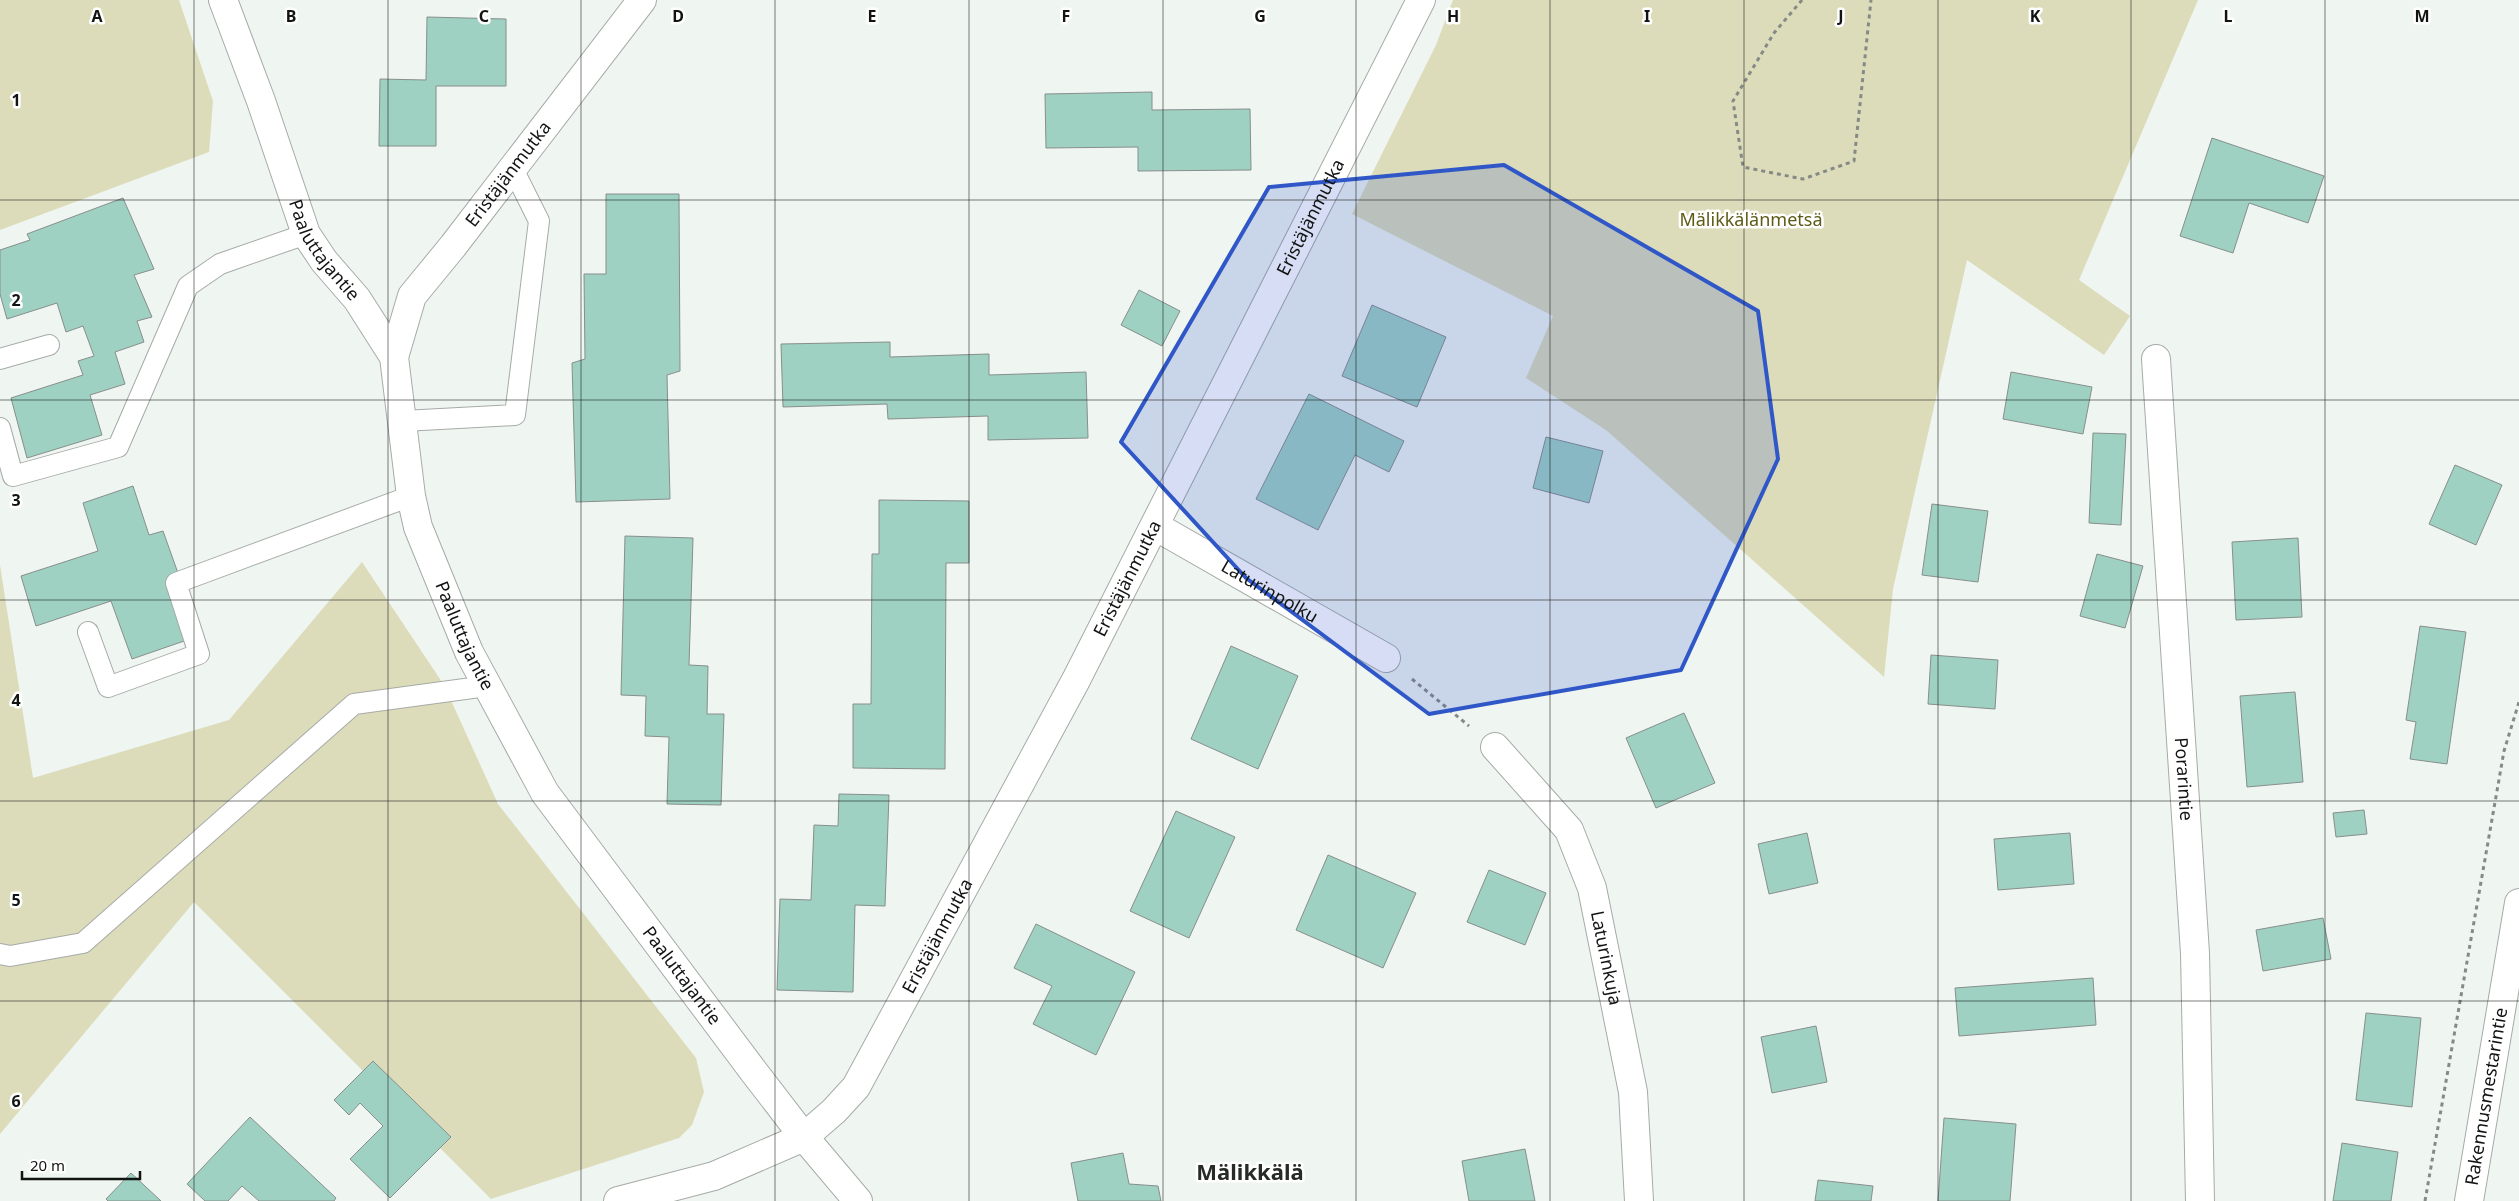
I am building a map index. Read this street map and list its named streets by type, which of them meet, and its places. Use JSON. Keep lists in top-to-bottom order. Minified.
{"streets":{"street":["Eristäjänmutka","Paaluttajantie","Laturinpolku","Porarintie","Laturinkuja","Rakennusmestarintie"]},"crossings":[["Eristäjänmutka","Paaluttajantie"],["Eristäjänmutka","Laturinpolku"]],"districts":["Mälikkälä"],"parks":["Mälikkälänmetsä"],"scale_bar":"20 m","grid":{"columns":["A","B","C","D","E","F","G","H","I","J","K","L","M"],"rows":["1","2","3","4","5","6"]}}
